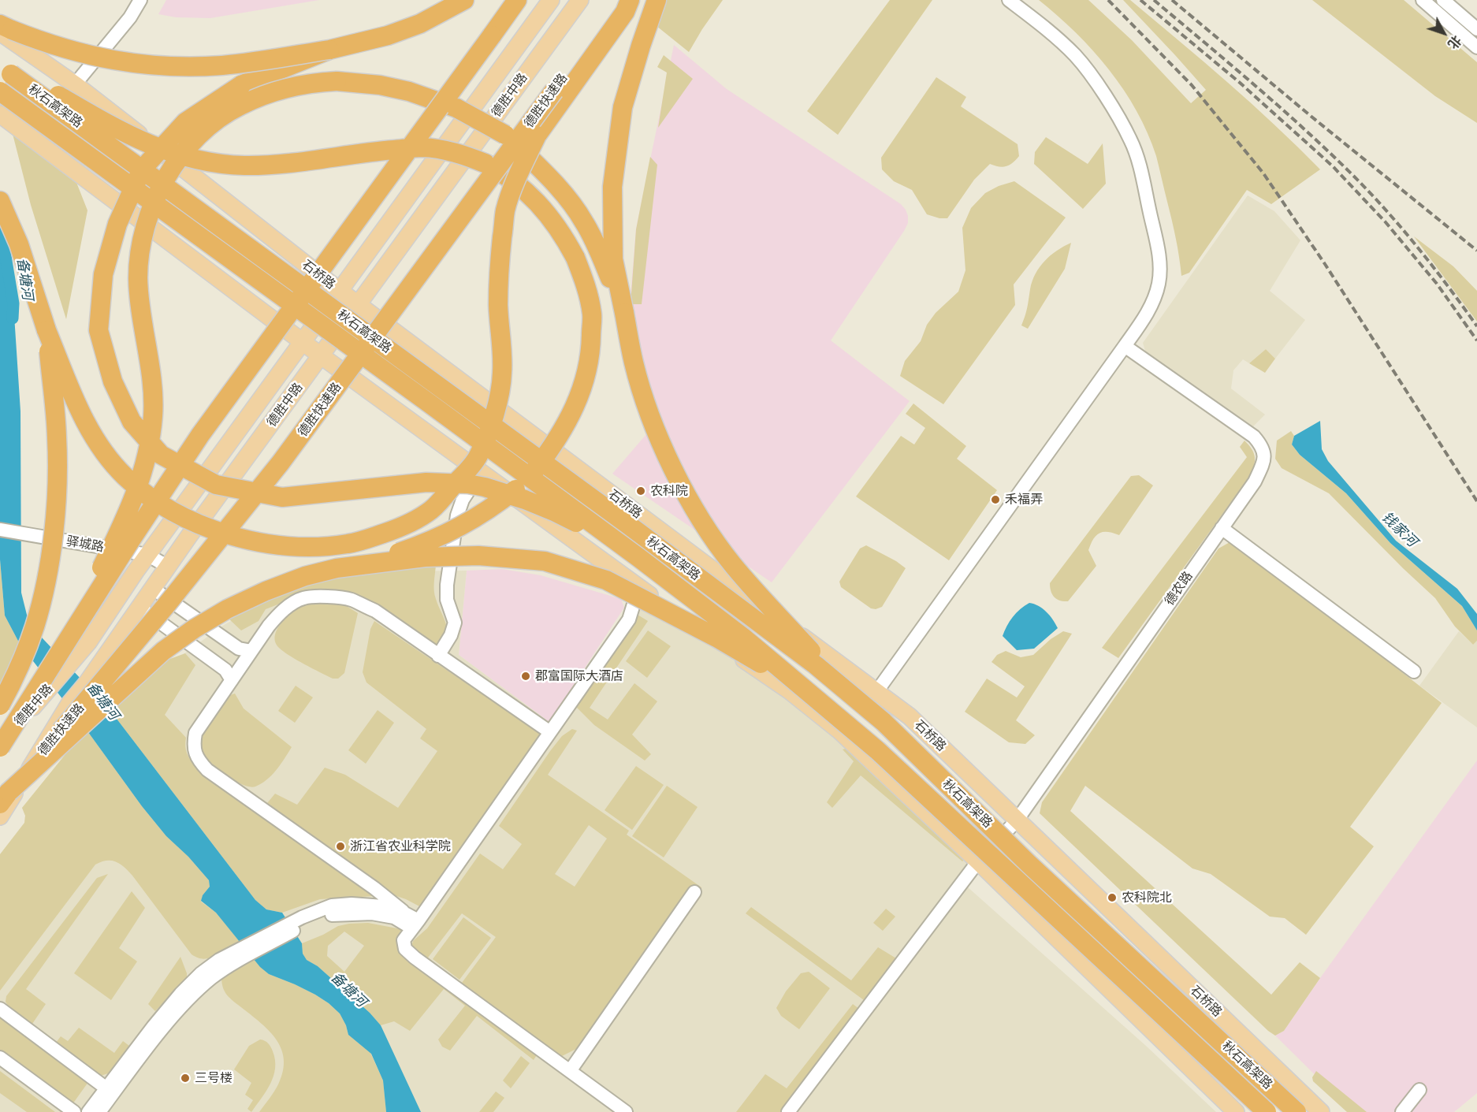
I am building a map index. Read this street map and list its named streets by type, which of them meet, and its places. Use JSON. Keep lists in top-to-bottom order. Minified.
{"streets":{"highway":["德胜快速路","秋石高架路"],"main road":["德胜中路","石桥路"],"street":["驿城路","德农路"]},"crossings":[["德胜中路","石桥路"],["德胜中路","驿城路"],["石桥路","德农路"]],"water":["备塘河","钱家河"],"places":["农科院","禾福弄","郡富国际大酒店","浙江省农业科学院","农科院北","三号楼"],"north":"bottom right"}
